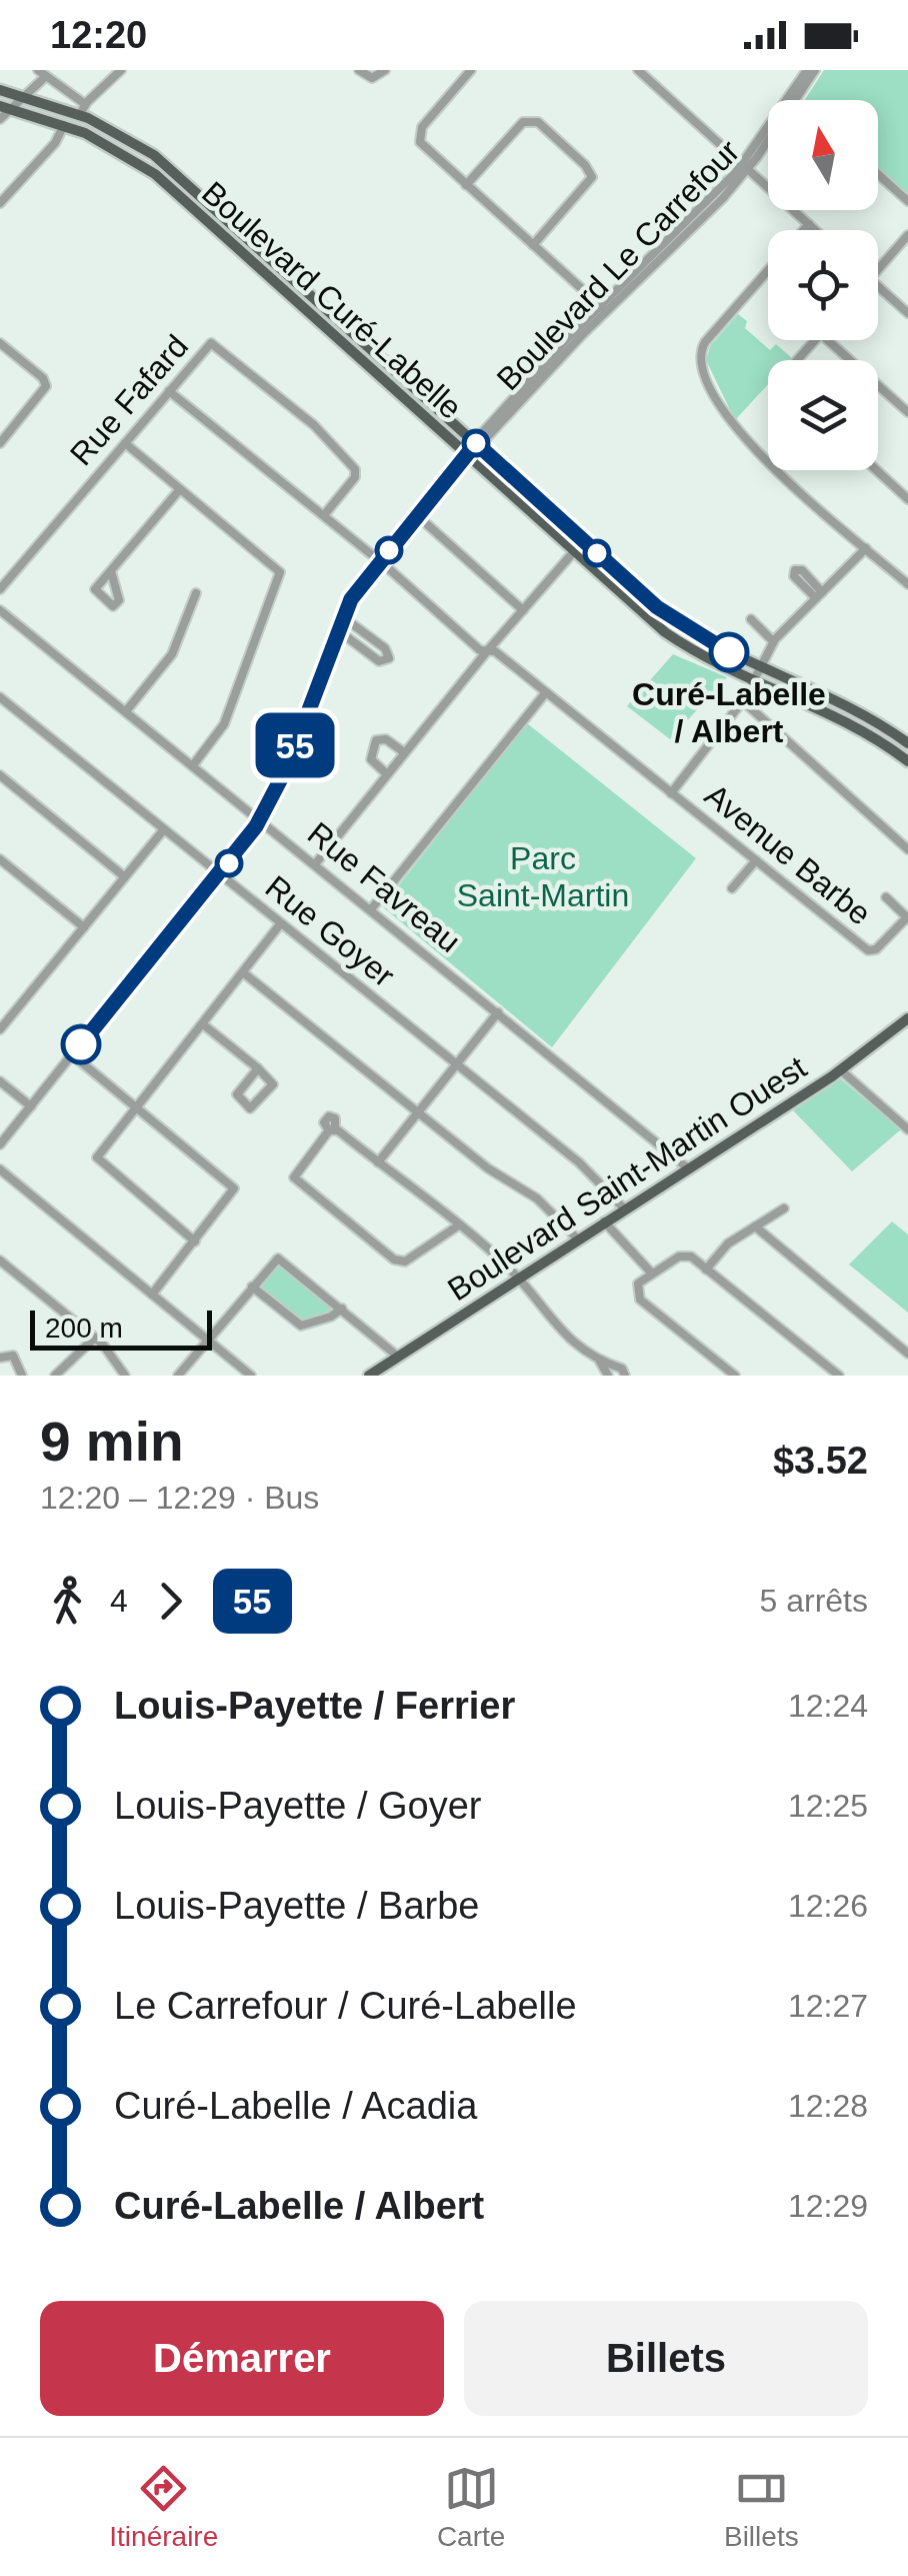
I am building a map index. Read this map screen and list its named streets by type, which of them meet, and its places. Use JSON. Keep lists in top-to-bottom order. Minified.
{"streets":{"main road":["Boulevard Curé-Labelle","Boulevard Saint-Martin Ouest"],"street":["Boulevard Le Carrefour","Rue Fafard","Avenue Barbe","Rue Favreau","Rue Goyer"]},"crossings":[["Boulevard Le Carrefour","Boulevard Curé-Labelle"],["Boulevard Le Carrefour","Avenue Barbe"],["Boulevard Le Carrefour","Rue Favreau"],["Boulevard Le Carrefour","Rue Goyer"],["Rue Fafard","Avenue Barbe"],["Rue Favreau","Boulevard Saint-Martin Ouest"],["Rue Goyer","Boulevard Saint-Martin Ouest"]],"parks":["Parc Saint-Martin"],"places":["Curé-Labelle / Albert"],"lines":["bus line 55"],"scale_bar":"200 m","north":"top","page":{"status":"12:20","on_map":"55","scale":"200 m","heading":["9 min","12:20 – 12:29 · Bus","$3.52"],"legs":["4","55","5 arrêts"],"list":[{"name":"Louis-Payette / Ferrier","value":"12:24"},{"name":"Louis-Payette / Goyer","value":"12:25"},{"name":"Louis-Payette / Barbe","value":"12:26"},{"name":"Le Carrefour / Curé-Labelle","value":"12:27"},{"name":"Curé-Labelle / Acadia","value":"12:28"},{"name":"Curé-Labelle / Albert","value":"12:29"}],"buttons":["Démarrer","Billets"],"tabs":["Itinéraire","Carte","Billets"]}}
